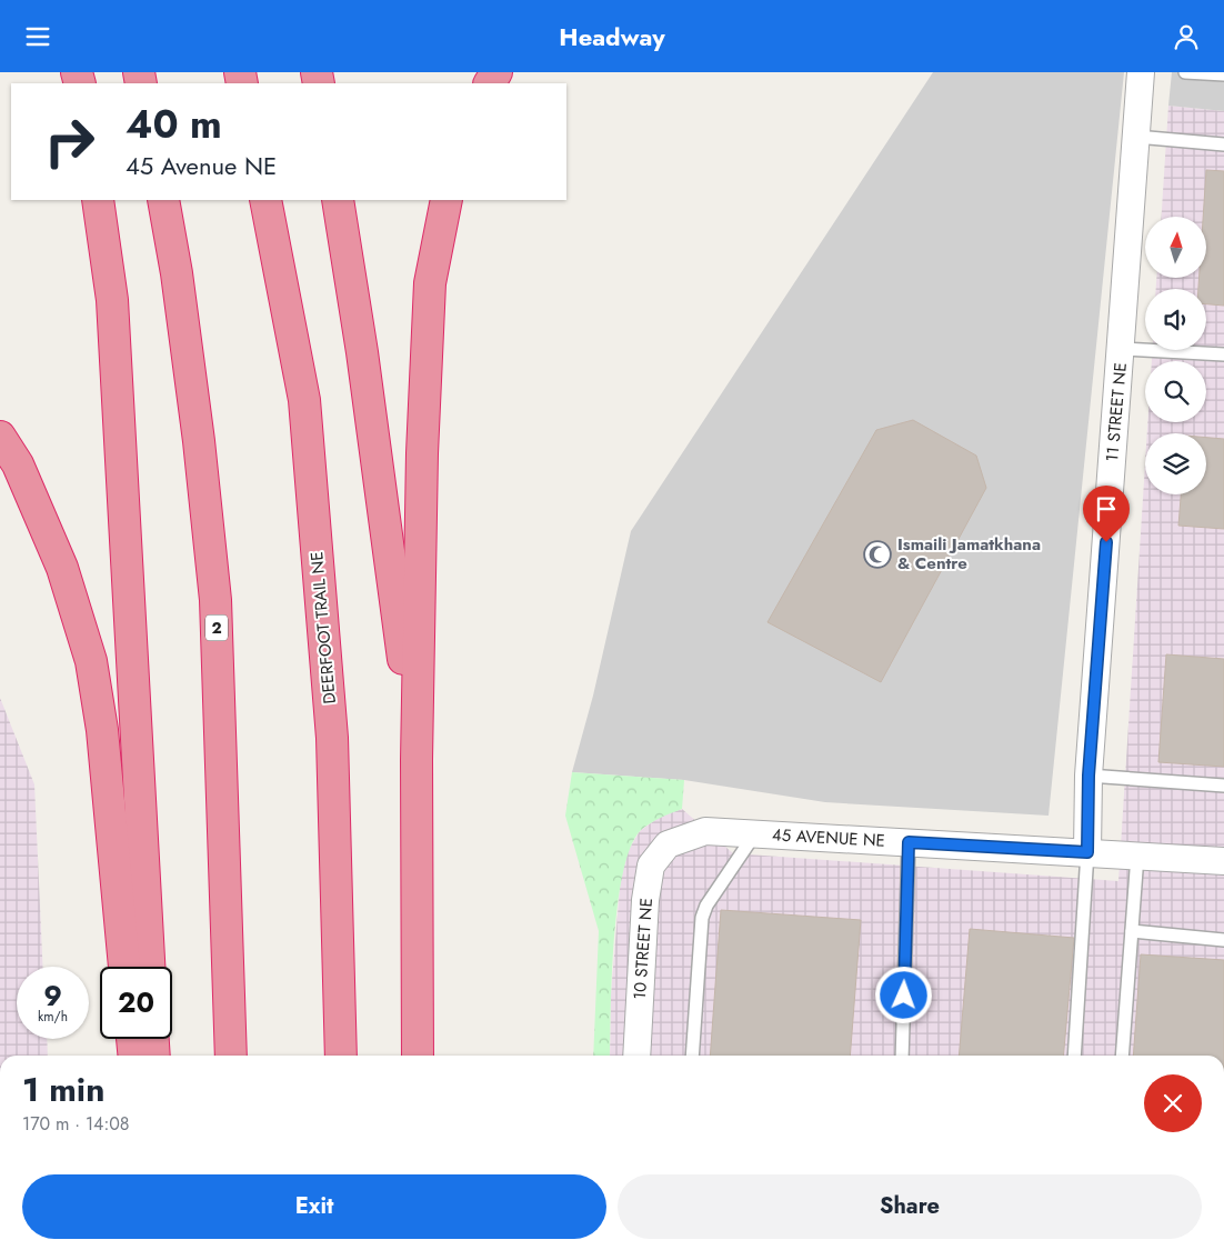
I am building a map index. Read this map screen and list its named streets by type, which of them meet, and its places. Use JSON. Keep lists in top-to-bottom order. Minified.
{"streets":{"highway":["2","DEERFOOT TRAIL NE"],"street":["11 STREET NE","45 AVENUE NE","10 STREET NE"]},"crossings":[["11 STREET NE","45 AVENUE NE"],["45 AVENUE NE","10 STREET NE"]],"places":{"mosque":["Ismaili Jamatkhana & Centre"]},"north":"top","page":{"header":"Headway","turn":["40 m","45 Avenue NE"],"speed":"9 km/h","limit":"20","heading":["1 min","170 m · 14:08"],"buttons":["Exit","Share"]}}
